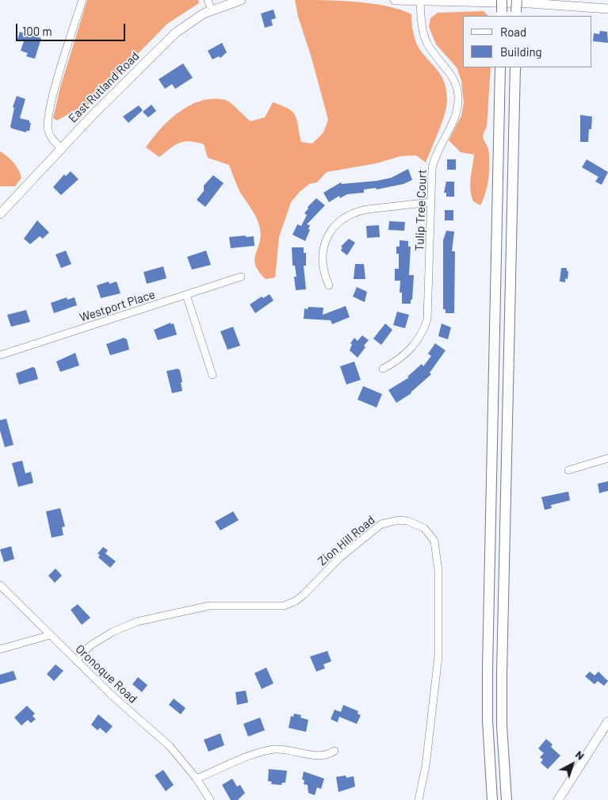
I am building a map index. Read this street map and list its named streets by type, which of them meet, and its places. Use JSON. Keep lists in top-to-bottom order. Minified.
{"streets":{"main road":["East Rutland Road"],"street":["Tulip Tree Court","Westport Place","Zion Hill Road","Oronoque Road"]},"crossings":[["Zion Hill Road","Oronoque Road"]],"legend":["Road","Building"],"scale_bar":"100 m","north":"top right"}
